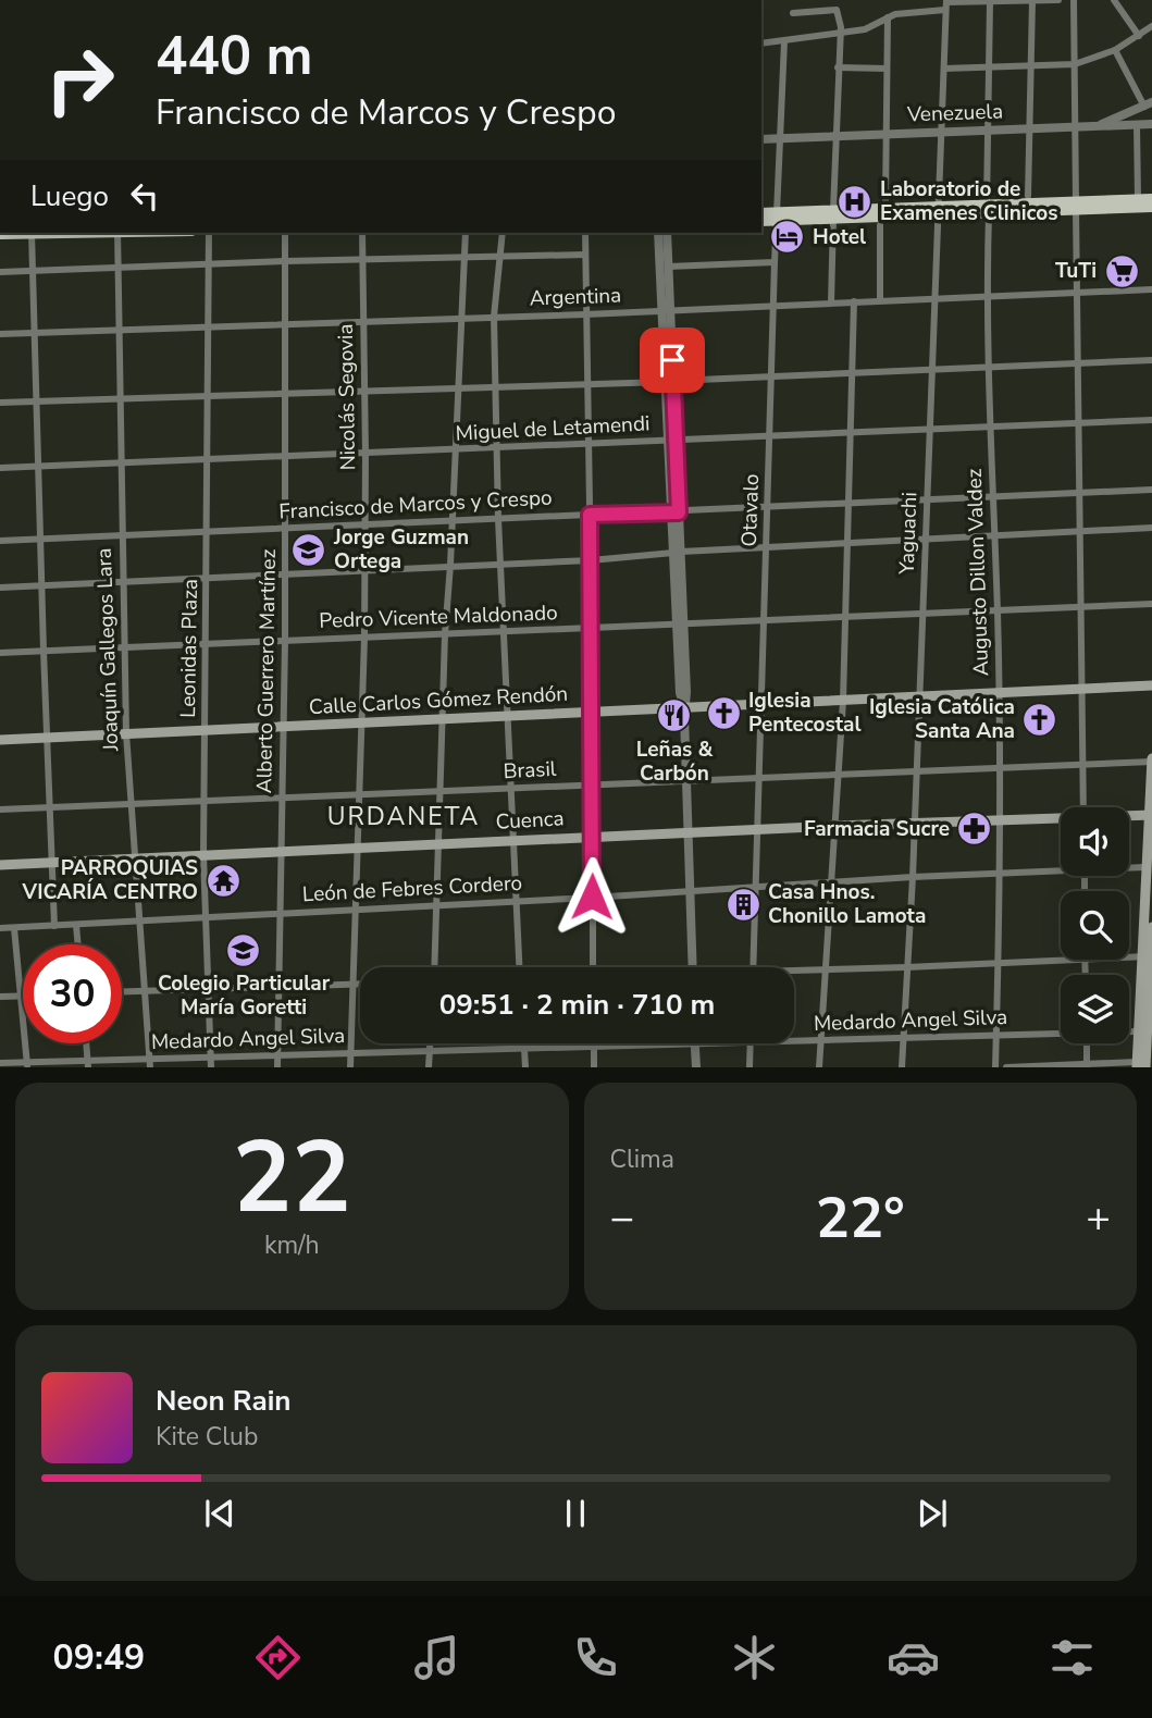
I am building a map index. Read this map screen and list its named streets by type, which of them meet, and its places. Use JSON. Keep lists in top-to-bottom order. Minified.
{"streets":{"main road":["Calle Carlos Gómez Rendón","Cuenca"],"street":["Venezuela","Argentina","Nicolás Segovia","Miguel de Letamendi","Francisco de Marcos y Crespo","Otavalo","Yaguachi","Augusto Dillon Valdez","Pedro Vicente Maldonado","Leonidas Plaza","Joaquín Gallegos Lara","Alberto Guerrero Martínez","Brasil","León de Febres Cordero","Medardo Angel Silva"]},"crossings":[["Venezuela","Otavalo"],["Venezuela","Yaguachi"],["Venezuela","Augusto Dillon Valdez"],["Argentina","Nicolás Segovia"],["Argentina","Otavalo"],["Argentina","Yaguachi"],["Argentina","Augusto Dillon Valdez"],["Argentina","Leonidas Plaza"],["Argentina","Joaquín Gallegos Lara"],["Argentina","Alberto Guerrero Martínez"],["Nicolás Segovia","Miguel de Letamendi"],["Nicolás Segovia","Francisco de Marcos y Crespo"],["Nicolás Segovia","Pedro Vicente Maldonado"],["Nicolás Segovia","Calle Carlos Gómez Rendón"],["Nicolás Segovia","Brasil"],["Nicolás Segovia","Cuenca"],["Nicolás Segovia","León de Febres Cordero"],["Nicolás Segovia","Medardo Angel Silva"],["Miguel de Letamendi","Otavalo"],["Miguel de Letamendi","Yaguachi"],["Miguel de Letamendi","Augusto Dillon Valdez"],["Miguel de Letamendi","Leonidas Plaza"],["Miguel de Letamendi","Joaquín Gallegos Lara"],["Miguel de Letamendi","Alberto Guerrero Martínez"],["Francisco de Marcos y Crespo","Otavalo"],["Francisco de Marcos y Crespo","Yaguachi"],["Francisco de Marcos y Crespo","Augusto Dillon Valdez"],["Francisco de Marcos y Crespo","Leonidas Plaza"],["Francisco de Marcos y Crespo","Joaquín Gallegos Lara"],["Francisco de Marcos y Crespo","Alberto Guerrero Martínez"],["Otavalo","Pedro Vicente Maldonado"],["Otavalo","Calle Carlos Gómez Rendón"],["Otavalo","Brasil"],["Otavalo","Cuenca"],["Otavalo","León de Febres Cordero"],["Yaguachi","Pedro Vicente Maldonado"],["Yaguachi","Calle Carlos Gómez Rendón"],["Yaguachi","Brasil"],["Yaguachi","Cuenca"],["Yaguachi","León de Febres Cordero"],["Yaguachi","Medardo Angel Silva"],["Augusto Dillon Valdez","Pedro Vicente Maldonado"],["Augusto Dillon Valdez","Calle Carlos Gómez Rendón"],["Augusto Dillon Valdez","Brasil"],["Augusto Dillon Valdez","Cuenca"],["Augusto Dillon Valdez","León de Febres Cordero"],["Augusto Dillon Valdez","Medardo Angel Silva"],["Pedro Vicente Maldonado","Leonidas Plaza"],["Pedro Vicente Maldonado","Joaquín Gallegos Lara"],["Pedro Vicente Maldonado","Alberto Guerrero Martínez"],["Leonidas Plaza","Calle Carlos Gómez Rendón"],["Leonidas Plaza","Brasil"],["Leonidas Plaza","Cuenca"],["Leonidas Plaza","León de Febres Cordero"],["Leonidas Plaza","Medardo Angel Silva"],["Joaquín Gallegos Lara","Calle Carlos Gómez Rendón"],["Joaquín Gallegos Lara","Brasil"],["Joaquín Gallegos Lara","Cuenca"],["Joaquín Gallegos Lara","León de Febres Cordero"],["Joaquín Gallegos Lara","Medardo Angel Silva"],["Alberto Guerrero Martínez","Calle Carlos Gómez Rendón"],["Alberto Guerrero Martínez","Brasil"],["Alberto Guerrero Martínez","Cuenca"],["Alberto Guerrero Martínez","León de Febres Cordero"],["Alberto Guerrero Martínez","Medardo Angel Silva"]],"districts":["URDANETA"],"places":{"hospital":["Laboratorio de Examenes Clinicos"],"hotel":["Hotel"],"supermarket":["TuTi"],"school or university":["Jorge Guzman Ortega","Colegio Particular María Goretti"],"church":["Iglesia Pentecostal","Iglesia Católica Santa Ana"],"restaurant":["Leñas & Carbón"],"pharmacy":["Farmacia Sucre"],"temple":["PARROQUIAS VICARÍA CENTRO"],"building":["Casa Hnos. Chonillo Lamota"]},"page":{"turn":["440 m","Francisco de Marcos y Crespo"],"then":"Luego","limit":"30","trip":"09:51 · 2 min · 710 m","tile":[["22","km/h"],"Clima"],"heat":["−","22°","+"],"song":["Neon Rain","Kite Club"],"tabs":"09:49"}}
